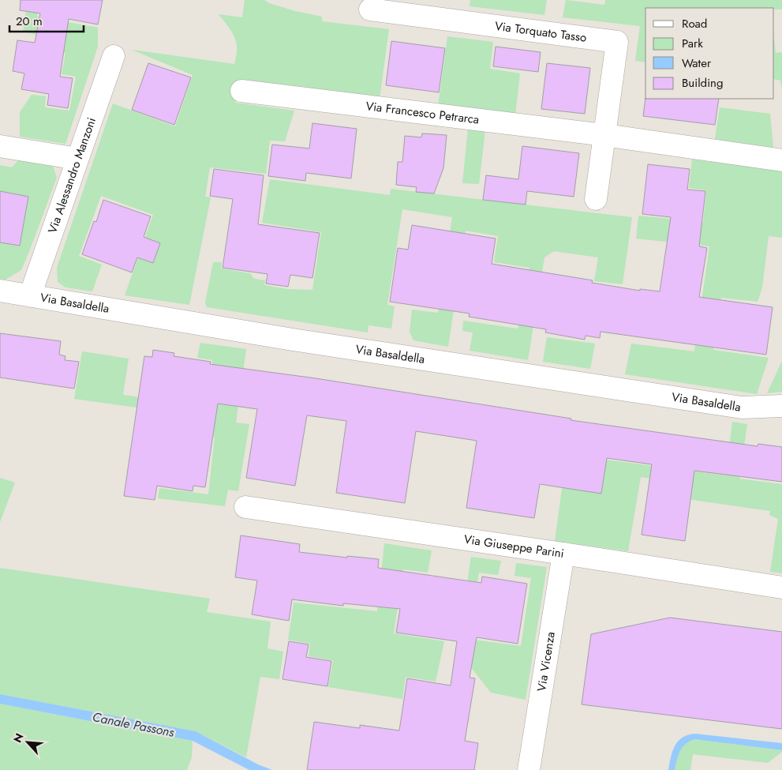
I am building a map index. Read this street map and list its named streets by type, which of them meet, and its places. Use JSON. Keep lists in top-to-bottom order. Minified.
{"streets":{"street":["Via Torquato Tasso","Via Francesco Petrarca","Via Alessandro Manzoni","Via Basaldella","Via Giuseppe Parini","Via Vicenza"]},"crossings":[["Via Torquato Tasso","Via Francesco Petrarca"],["Via Alessandro Manzoni","Via Basaldella"],["Via Giuseppe Parini","Via Vicenza"]],"water":["Canale Passons"],"legend":["Road","Park","Water","Building"],"scale_bar":"20 m","north":"top left"}
